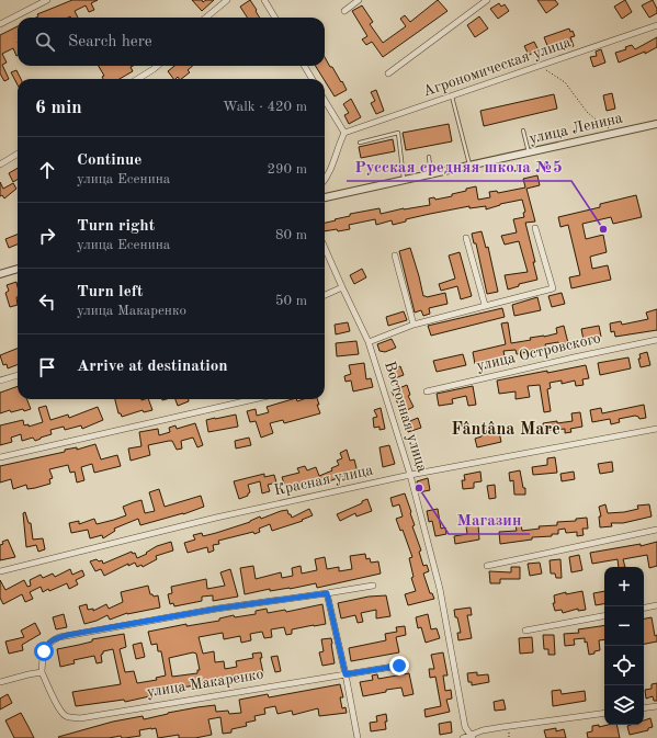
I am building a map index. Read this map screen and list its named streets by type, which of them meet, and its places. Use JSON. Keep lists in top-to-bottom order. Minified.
{"streets":{"street":["Агрономическая улица","улица Ленина","улица Островского","Восточная улица","Красная улица","улица Макаренко"]},"crossings":[["Восточная улица","Красная улица"]],"districts":["Fântâna Mare"],"places":["Русская средняя школа №5","Магазин"],"page":{"search":"Search here","heading":["6 min","Walk · 420 m"],"list":[["Continue","улица Есенина","290 m"],["Turn right","улица Есенина","80 m"],["Turn left","улица Макаренко","50 m"],"Arrive at destination"],"map_buttons":["+","−"]}}
